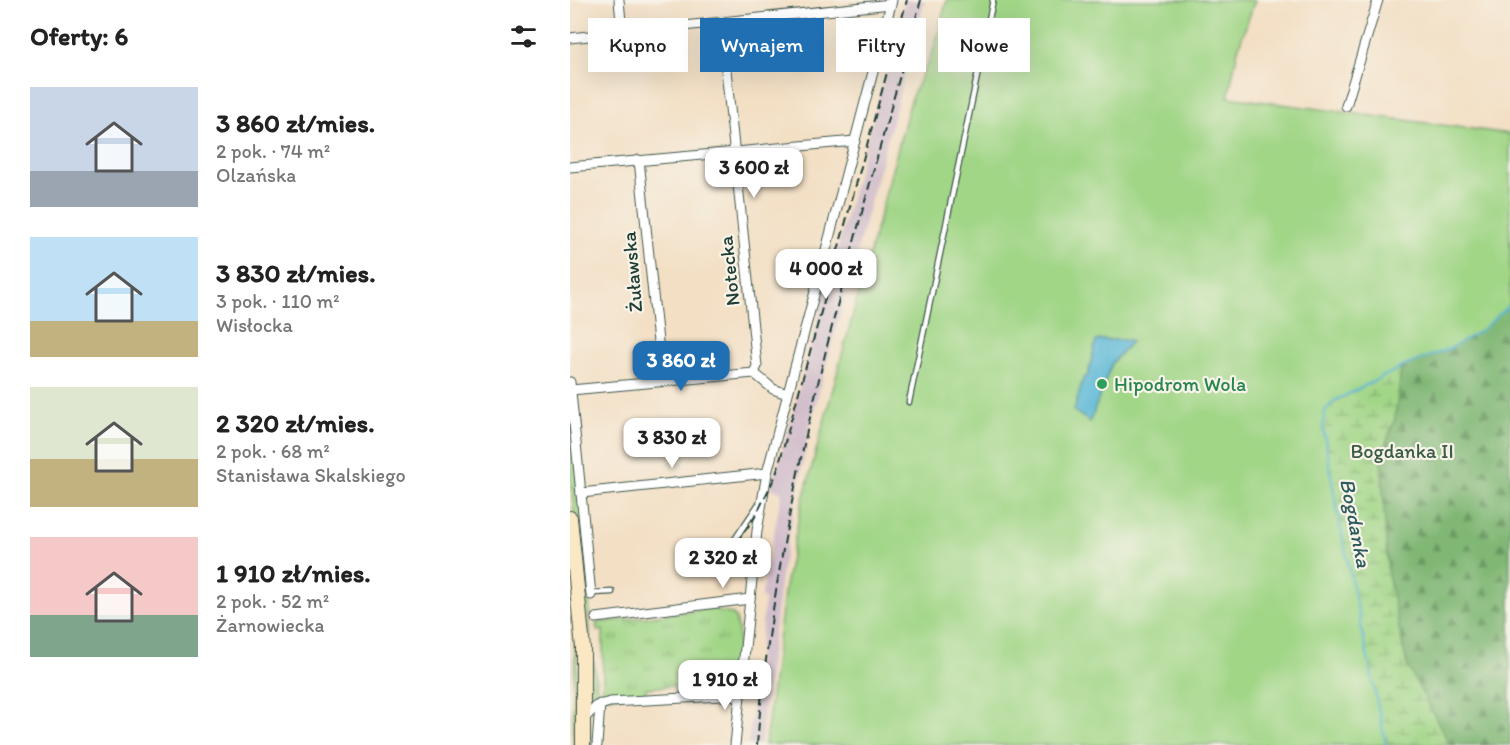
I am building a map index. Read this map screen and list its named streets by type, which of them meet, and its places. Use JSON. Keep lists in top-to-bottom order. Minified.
{"streets":{"street":["Notecka","Żuławska"]},"water":["Bogdanka"],"parks":["Bogdanka II"],"places":["Hipodrom Wola"],"page":{"heading":"Oferty: 6","chip":["Kupno","Wynajem","Filtry","Nowe"],"list":[{"name":"3 860 zł/mies.","note":"2 pok. · 74 m² · Olzańska"},{"name":"3 830 zł/mies.","note":"3 pok. · 110 m² · Wisłocka"},{"name":"2 320 zł/mies.","note":"2 pok. · 68 m² · Stanisława Skalskiego"},{"name":"1 910 zł/mies.","note":"2 pok. · 52 m² · Żarnowiecka"}],"price":["3 600 zł","4 000 zł","3 860 zł","3 830 zł","2 320 zł","1 910 zł"]}}
